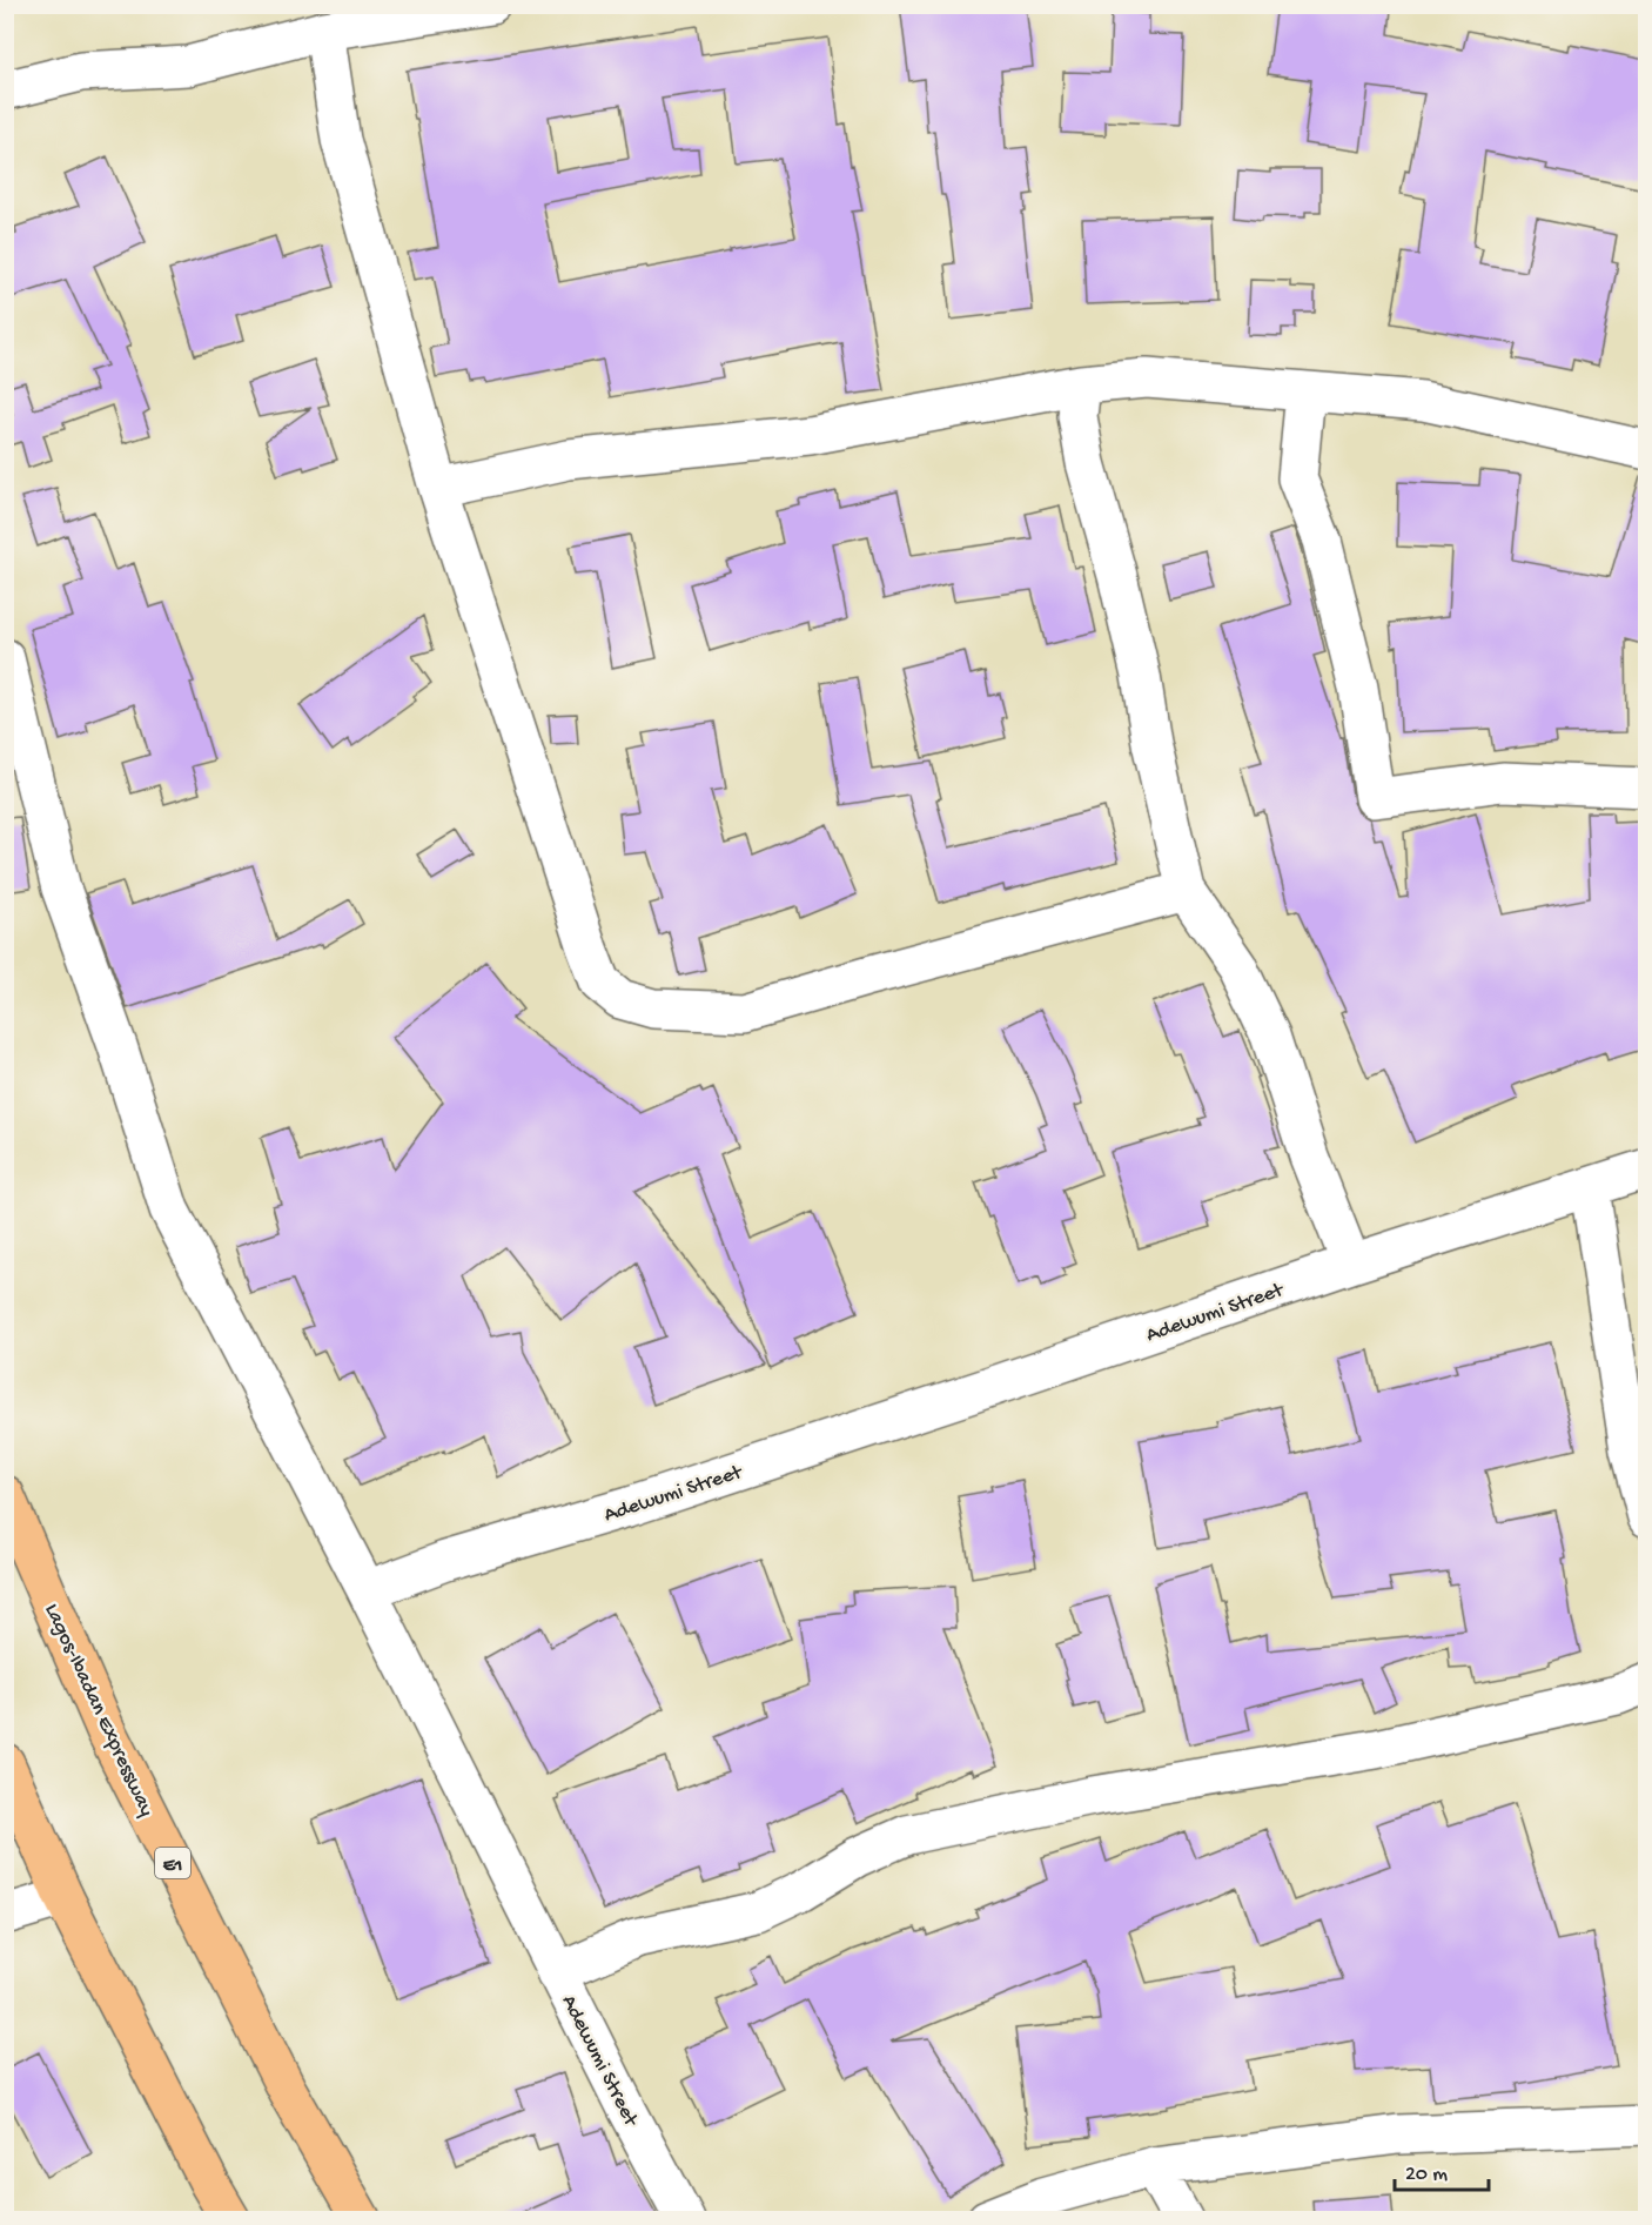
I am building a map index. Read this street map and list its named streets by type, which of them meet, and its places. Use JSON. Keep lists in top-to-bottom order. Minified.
{"streets":{"highway":["Lagos-Ibadan Expressway","E1"],"street":["Adewumi Street"]},"scale_bar":"20 m"}
